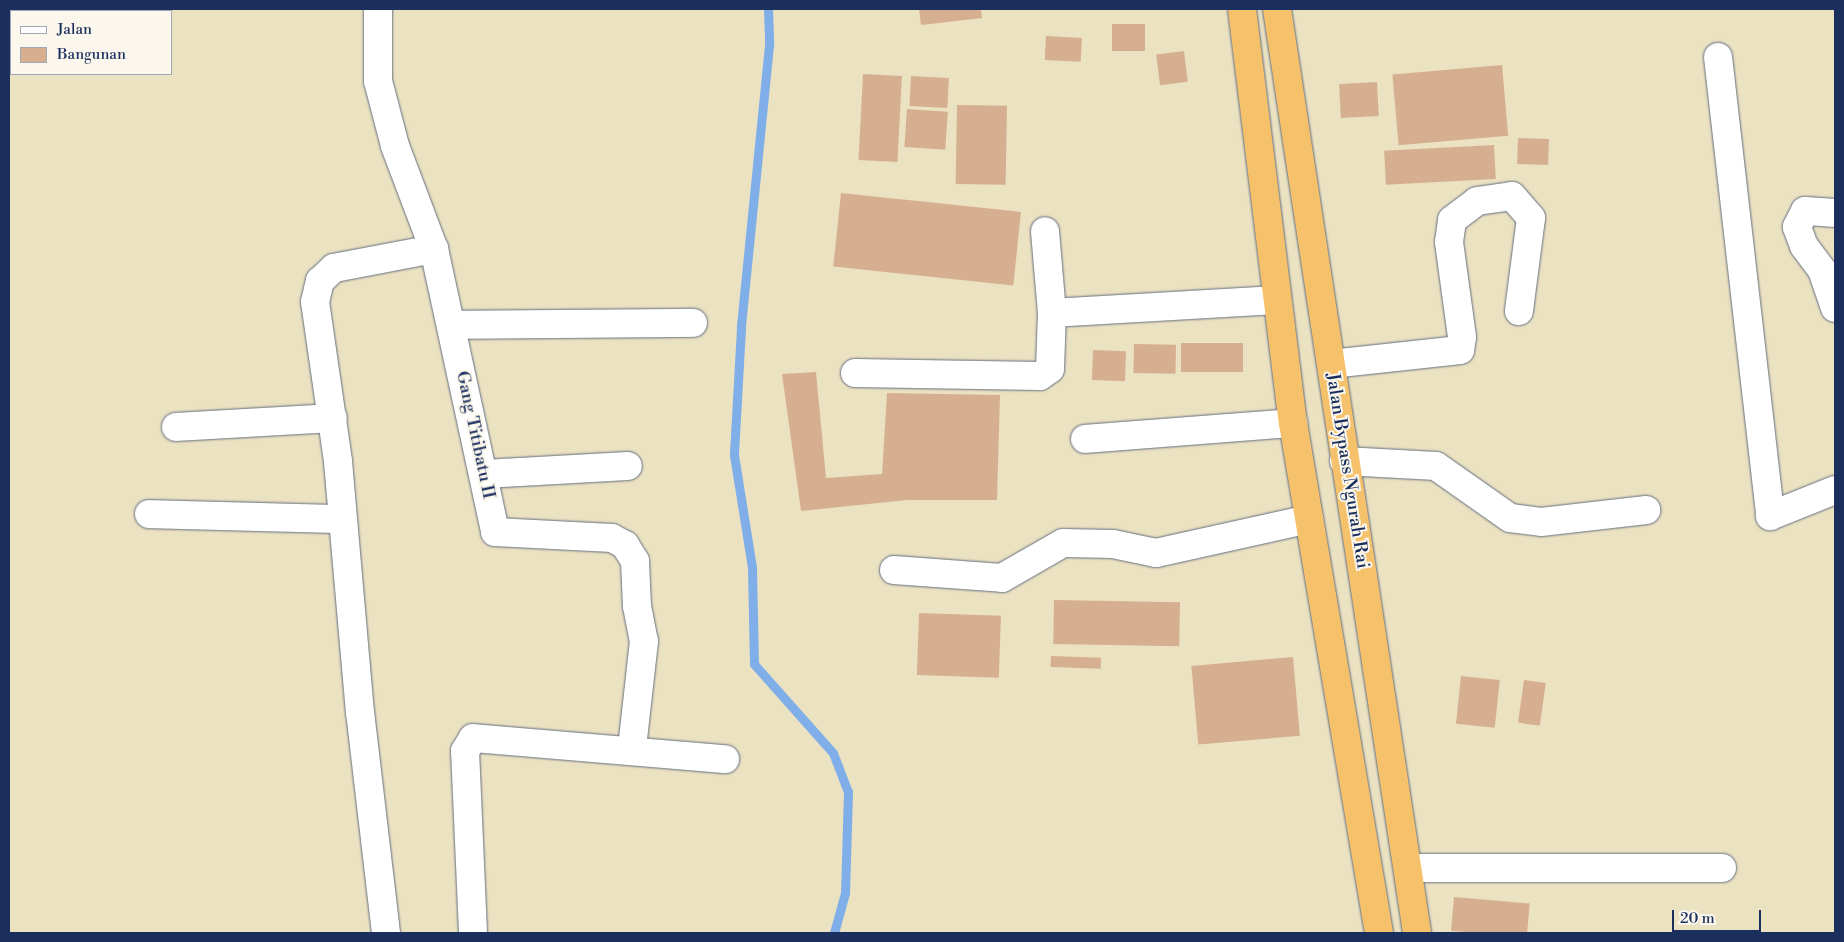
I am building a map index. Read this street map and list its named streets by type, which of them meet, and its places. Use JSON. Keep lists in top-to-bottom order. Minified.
{"streets":{"highway":["Jalan Bypass Ngurah Rai"],"street":["Gang Titibatu II"]},"legend":["Jalan","Bangunan"],"scale_bar":"20 m"}
